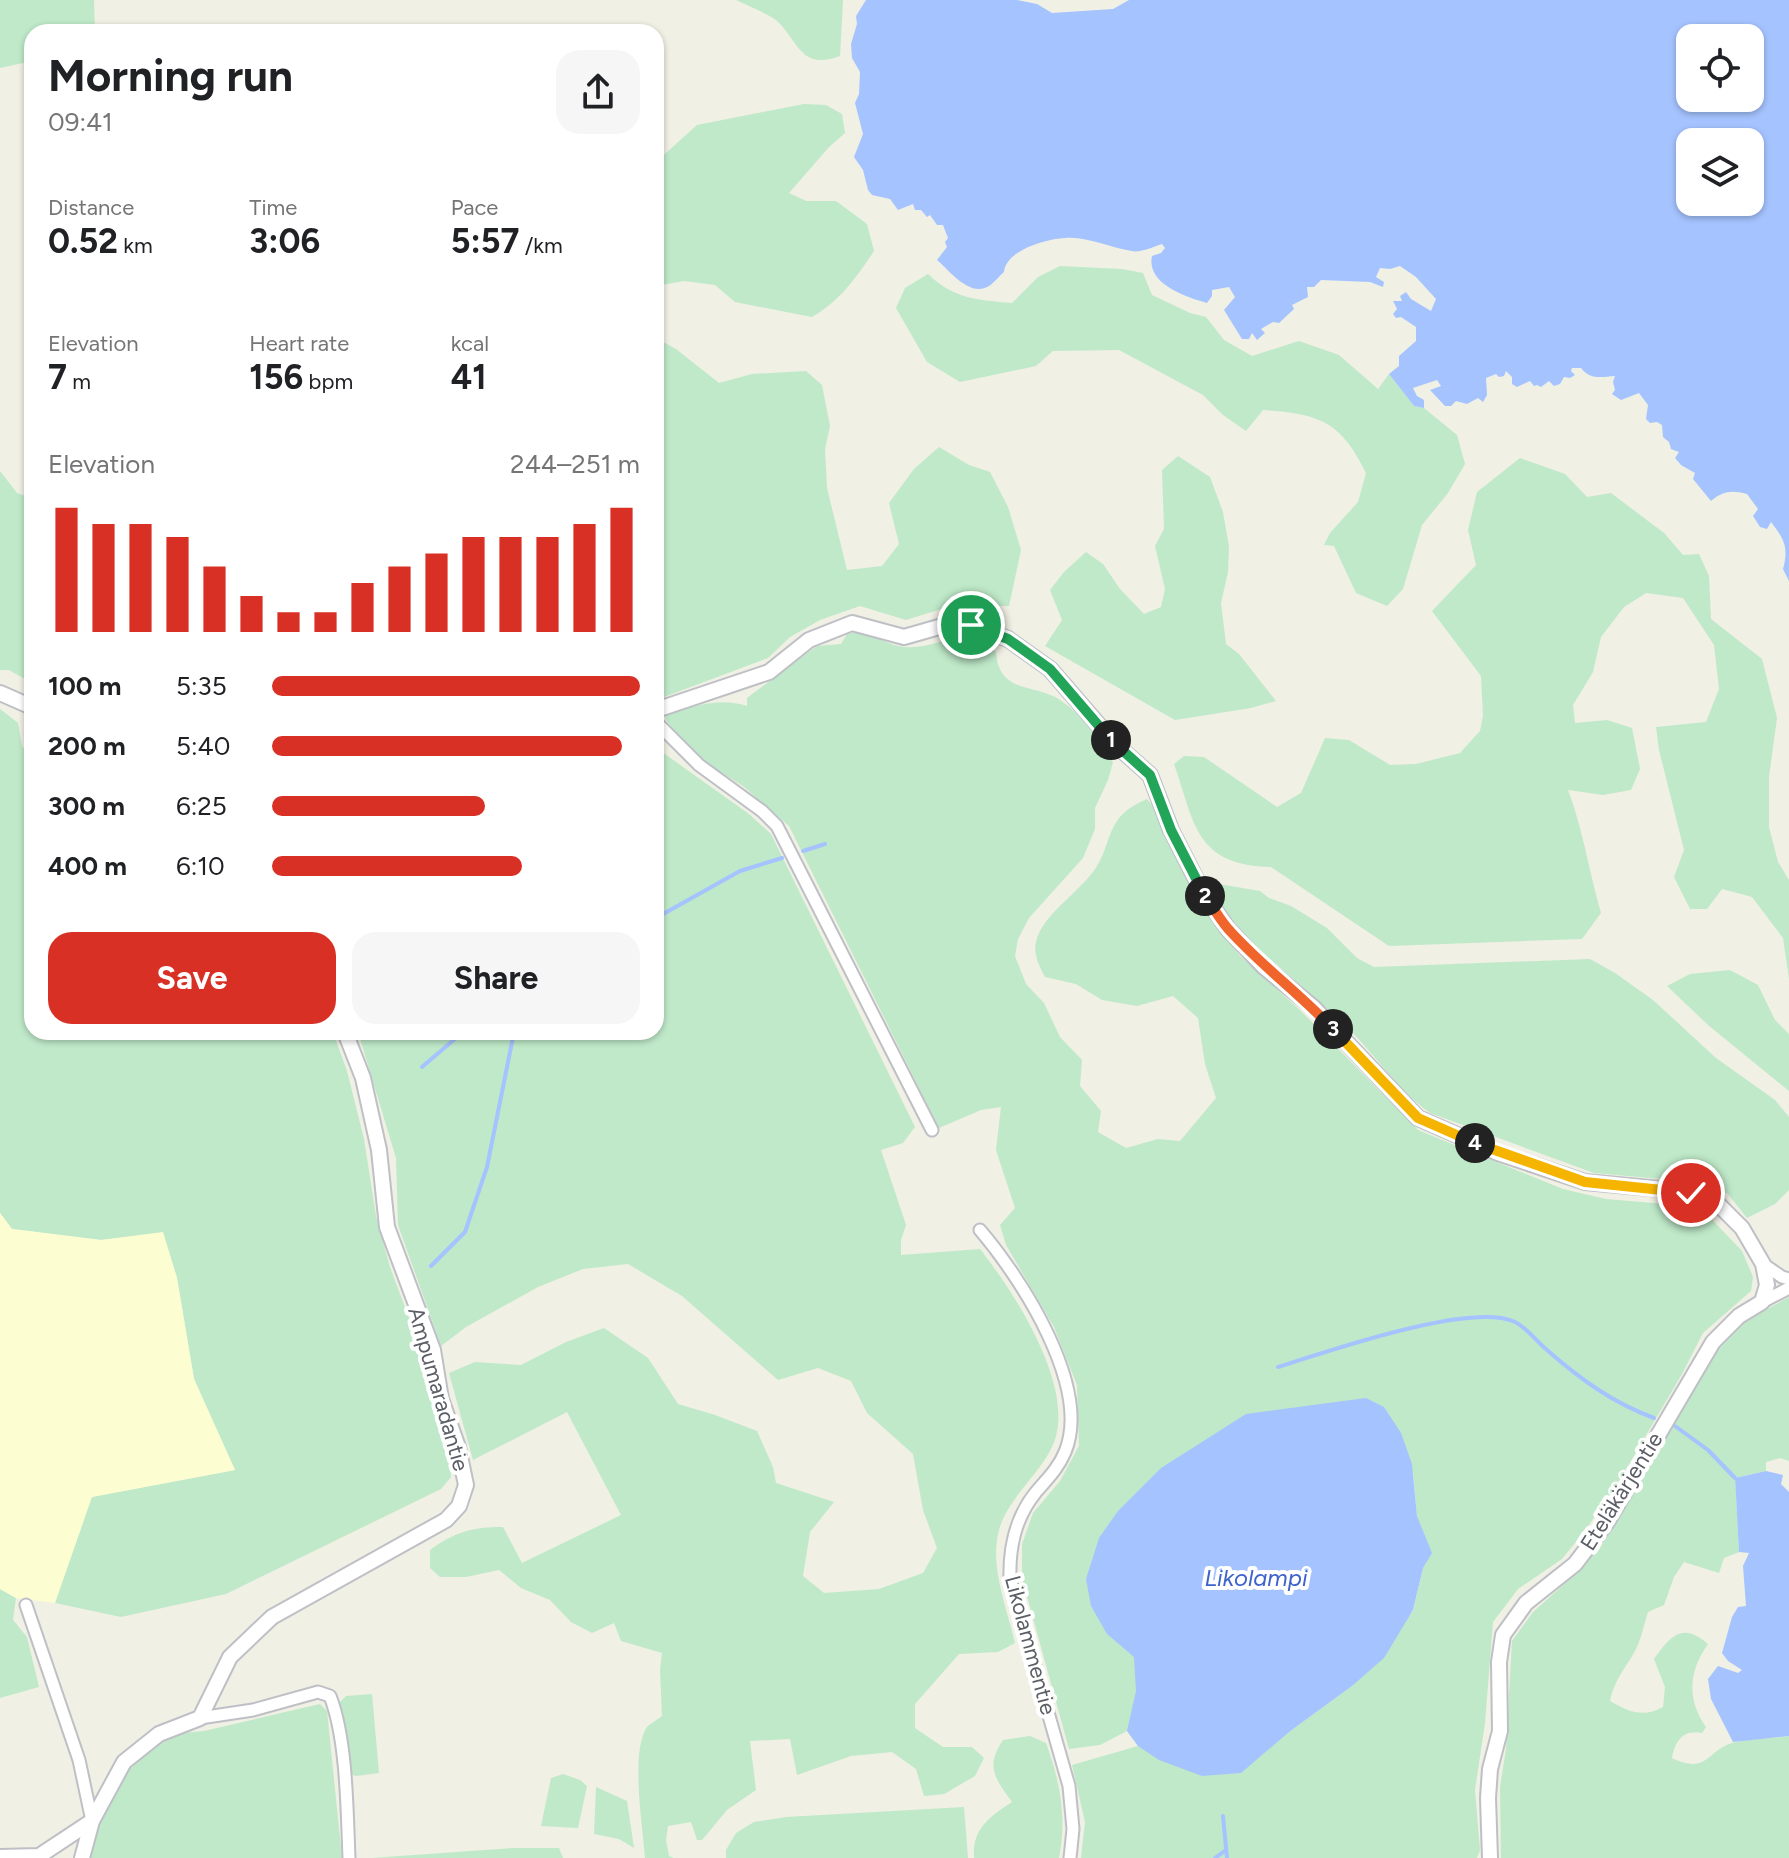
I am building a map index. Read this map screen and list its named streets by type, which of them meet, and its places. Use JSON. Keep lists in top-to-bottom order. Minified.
{"streets":{"street":["Ampumaradantie","Eteläkärjentie","Likolammentie"]},"water":["Likolampi"],"page":{"heading":["Morning run","09:41"],"stats":[["Distance","0.52 km"],["Time","3:06"],["Pace","5:57 /km"],["Elevation","7 m"],["Heart rate","156 bpm"],["kcal","41"]],"chart":["Elevation","244–251 m"],"list":[{"name":"100 m","note":"5:35"},{"name":"200 m","note":"5:40"},{"name":"300 m","note":"6:25"},{"name":"400 m","note":"6:10"}],"pins":["1","2","3","4"],"buttons":["Save","Share"]}}
